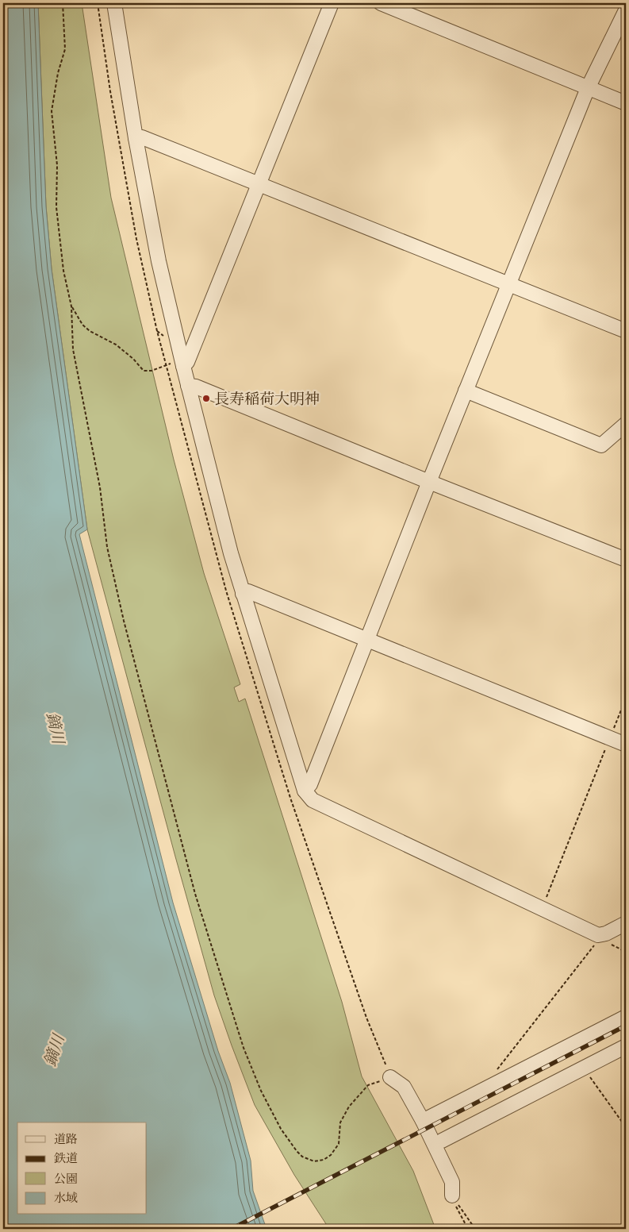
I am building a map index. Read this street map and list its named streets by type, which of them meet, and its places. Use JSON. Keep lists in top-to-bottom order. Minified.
{"water":["鏑川"],"places":["長寿稲荷大明神"],"legend":["道路","鉄道","公園","水域"]}
